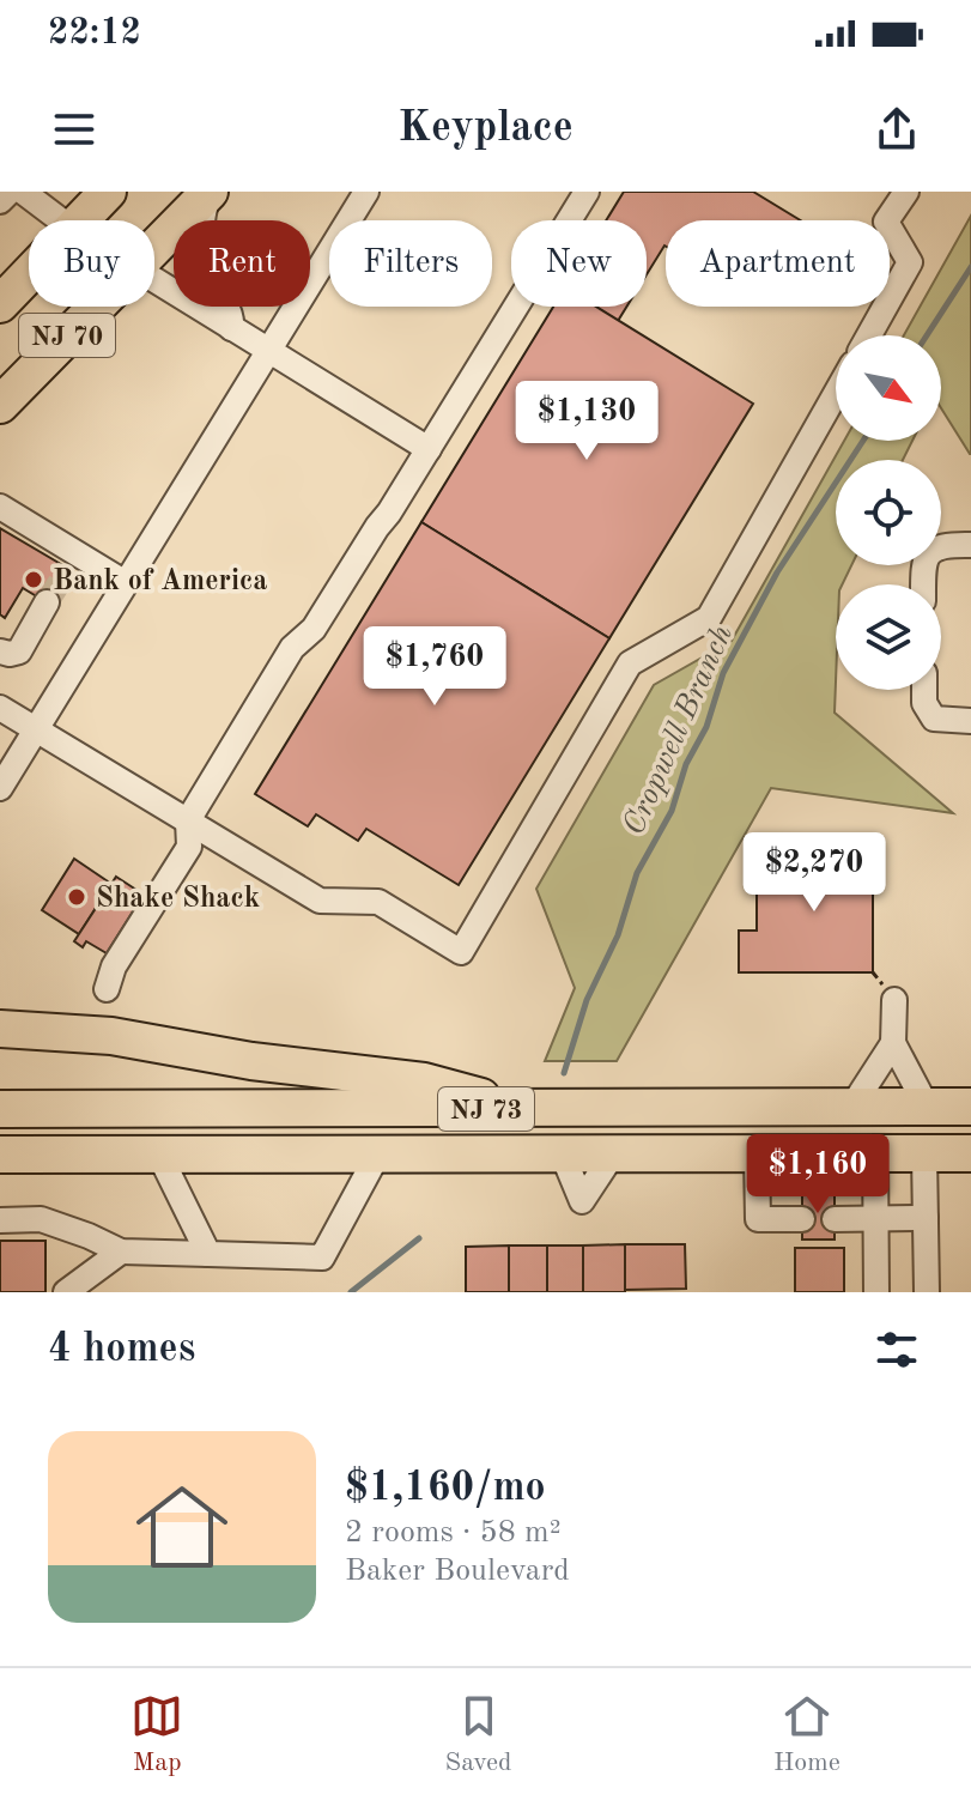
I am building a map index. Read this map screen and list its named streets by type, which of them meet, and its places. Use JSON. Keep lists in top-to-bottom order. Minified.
{"streets":{"highway":["NJ 70","NJ 73"]},"water":["Cropwell Branch"],"places":["Bank of America","Shake Shack"],"north":"bottom right","page":{"status":"22:12","header":"Keyplace","chip":["Buy","Rent","Filters","New","Apartment"],"price":["$1,130","$1,760","$2,270","$1,160"],"heading":"4 homes","list":[{"name":"$1,160/mo","note":"2 rooms · 58 m² · Baker Boulevard"}],"tabs":["Map","Saved","Home"]}}
